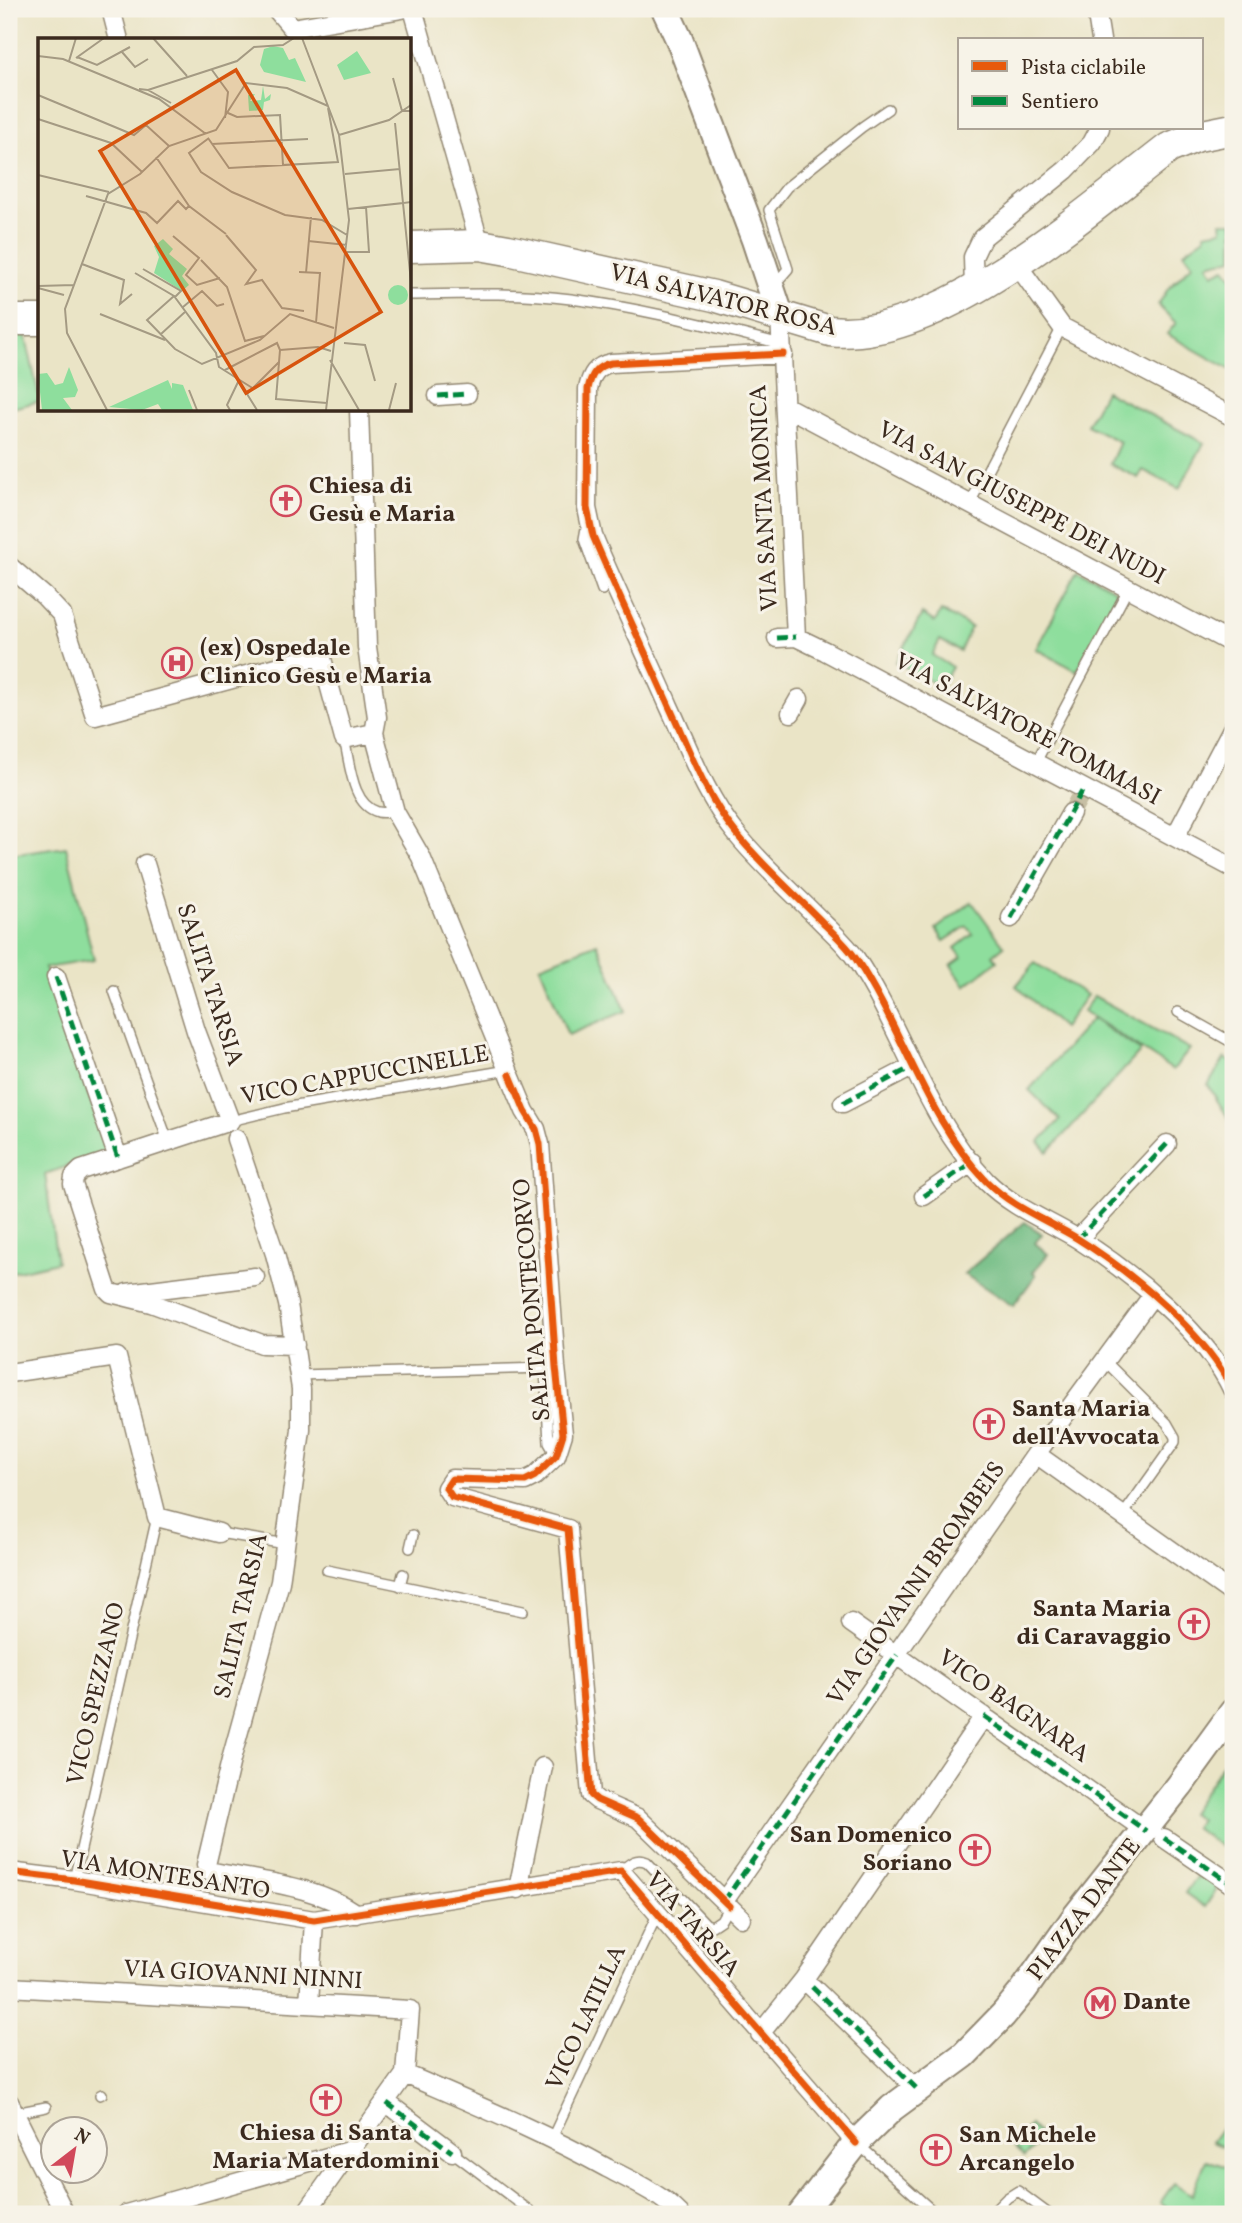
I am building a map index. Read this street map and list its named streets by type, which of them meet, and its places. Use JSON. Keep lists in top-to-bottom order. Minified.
{"streets":{"main road":["VIA SALVATOR ROSA","PIAZZA DANTE"],"street":["VIA SANTA MONICA","VIA SAN GIUSEPPE DEI NUDI","VIA SALVATORE TOMMASI","SALITA TARSIA","SALITA PONTECORVO","VIA GIOVANNI BROMBEIS","VICO BAGNARA","VIA MONTESANTO","VIA TARSIA","VIA GIOVANNI NINNI"],"lane":["VICO CAPPUCCINELLE","VICO SPEZZANO","VICO LATILLA"]},"crossings":[["VIA SALVATOR ROSA","VIA SANTA MONICA"],["VIA SANTA MONICA","VIA SAN GIUSEPPE DEI NUDI"],["VIA SANTA MONICA","VIA SALVATORE TOMMASI"],["SALITA TARSIA","VICO CAPPUCCINELLE"],["SALITA TARSIA","VIA TARSIA"],["VICO CAPPUCCINELLE","SALITA PONTECORVO"],["SALITA PONTECORVO","VIA GIOVANNI BROMBEIS"],["SALITA PONTECORVO","VIA TARSIA"],["VIA GIOVANNI BROMBEIS","VICO BAGNARA"],["VIA GIOVANNI BROMBEIS","VIA TARSIA"],["VICO SPEZZANO","VIA MONTESANTO"],["VICO BAGNARA","PIAZZA DANTE"],["VIA MONTESANTO","VIA TARSIA"],["PIAZZA DANTE","VIA TARSIA"],["VIA TARSIA","VICO LATILLA"]],"places":{"church":["Chiesa di Gesù e Maria","Santa Maria dell'Avvocata","Santa Maria di Caravaggio","San Domenico Soriano","Chiesa di Santa Maria Materdomini","San Michele Arcangelo"],"hospital":["(ex) Ospedale Clinico Gesù e Maria"],"metro station":["Dante"]},"legend":["Pista ciclabile","Sentiero"],"north":"top right"}
